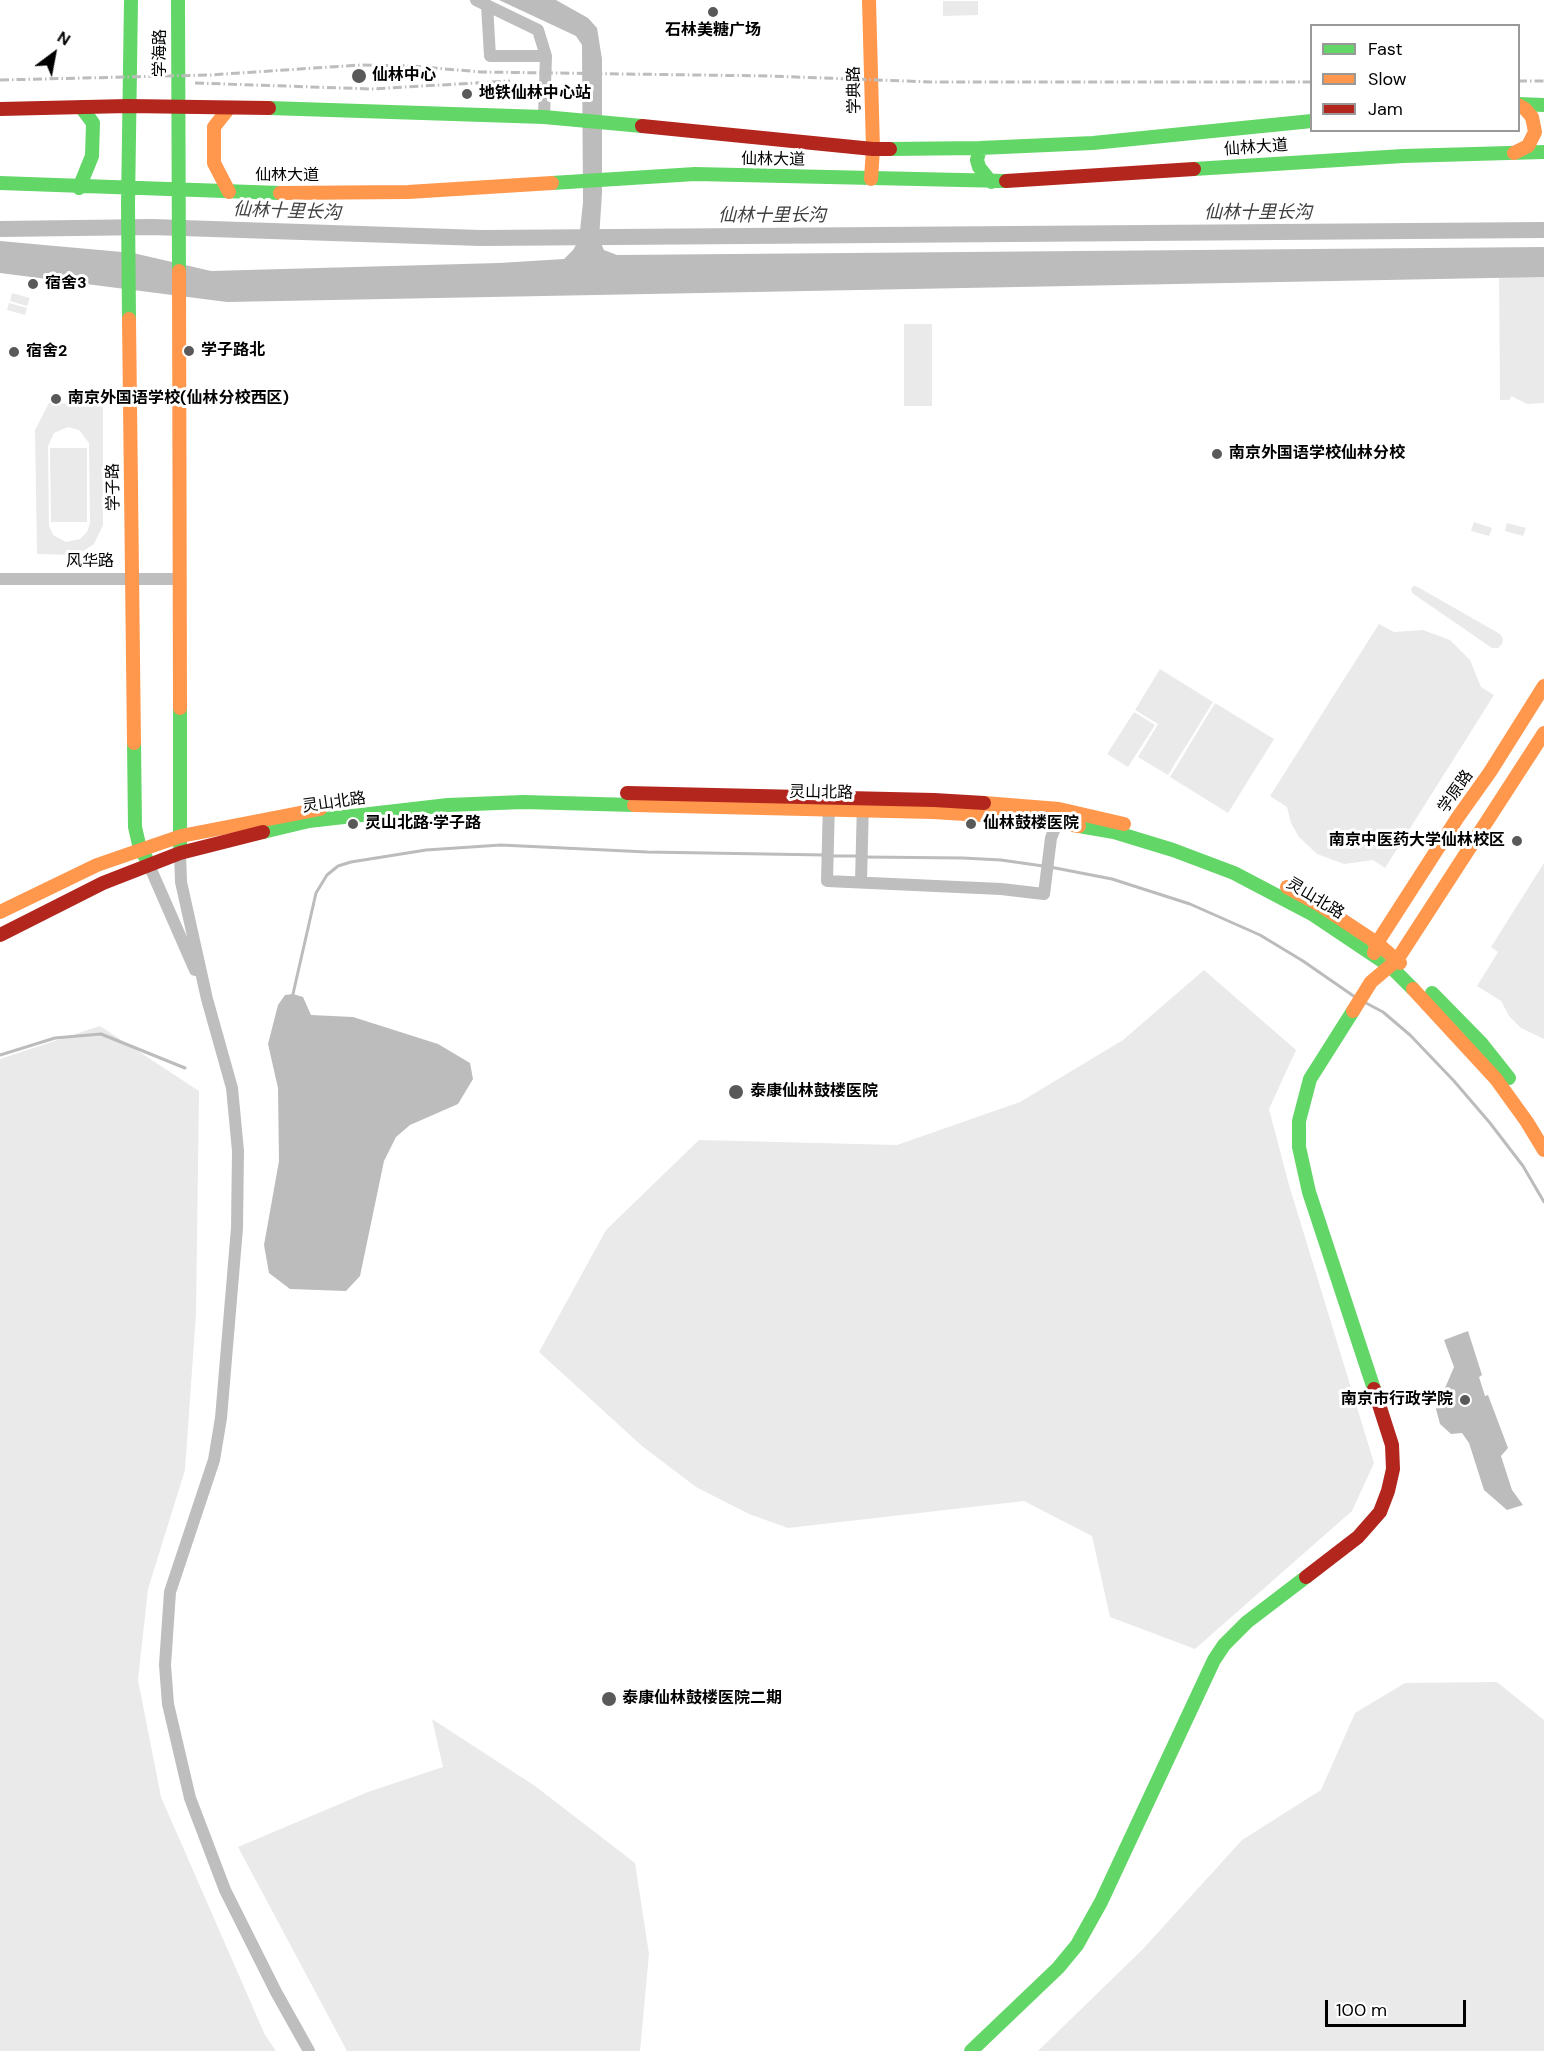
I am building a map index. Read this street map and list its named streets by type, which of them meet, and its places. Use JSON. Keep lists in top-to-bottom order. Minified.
{"streets":{"main road":["学海路","学典路","仙林大道","学子路","学原路","灵山北路"],"street":["风华路"]},"crossings":[["学海路","仙林大道"],["学海路","学子路"],["学典路","仙林大道"],["仙林大道","学子路"],["学子路","风华路"],["学子路","灵山北路"],["学原路","灵山北路"]],"water":["仙林十里长沟"],"places":["石林美糖广场","仙林中心","地铁仙林中心站","宿舍3","学子路北","宿舍2","南京外国语学校(仙林分校西区)","南京外国语学校仙林分校","灵山北路·学子路","仙林鼓楼医院","南京中医药大学仙林校区","泰康仙林鼓楼医院","南京市行政学院","泰康仙林鼓楼医院二期"],"legend":["Fast","Slow","Jam"],"scale_bar":"100 m","north":"top right"}
